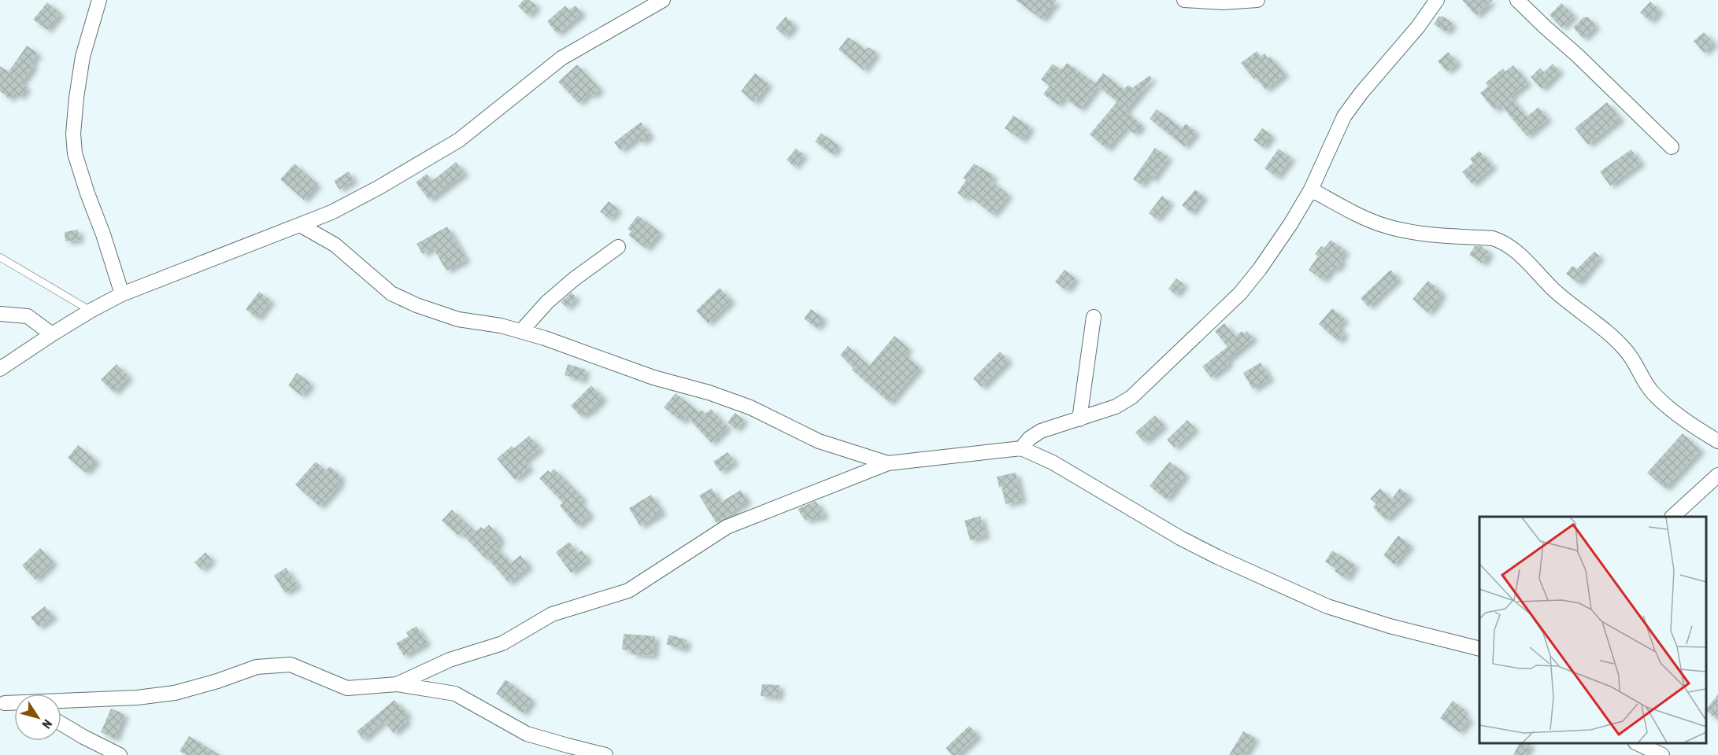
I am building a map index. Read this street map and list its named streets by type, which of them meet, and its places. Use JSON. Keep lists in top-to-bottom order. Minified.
{"north":"bottom right"}
